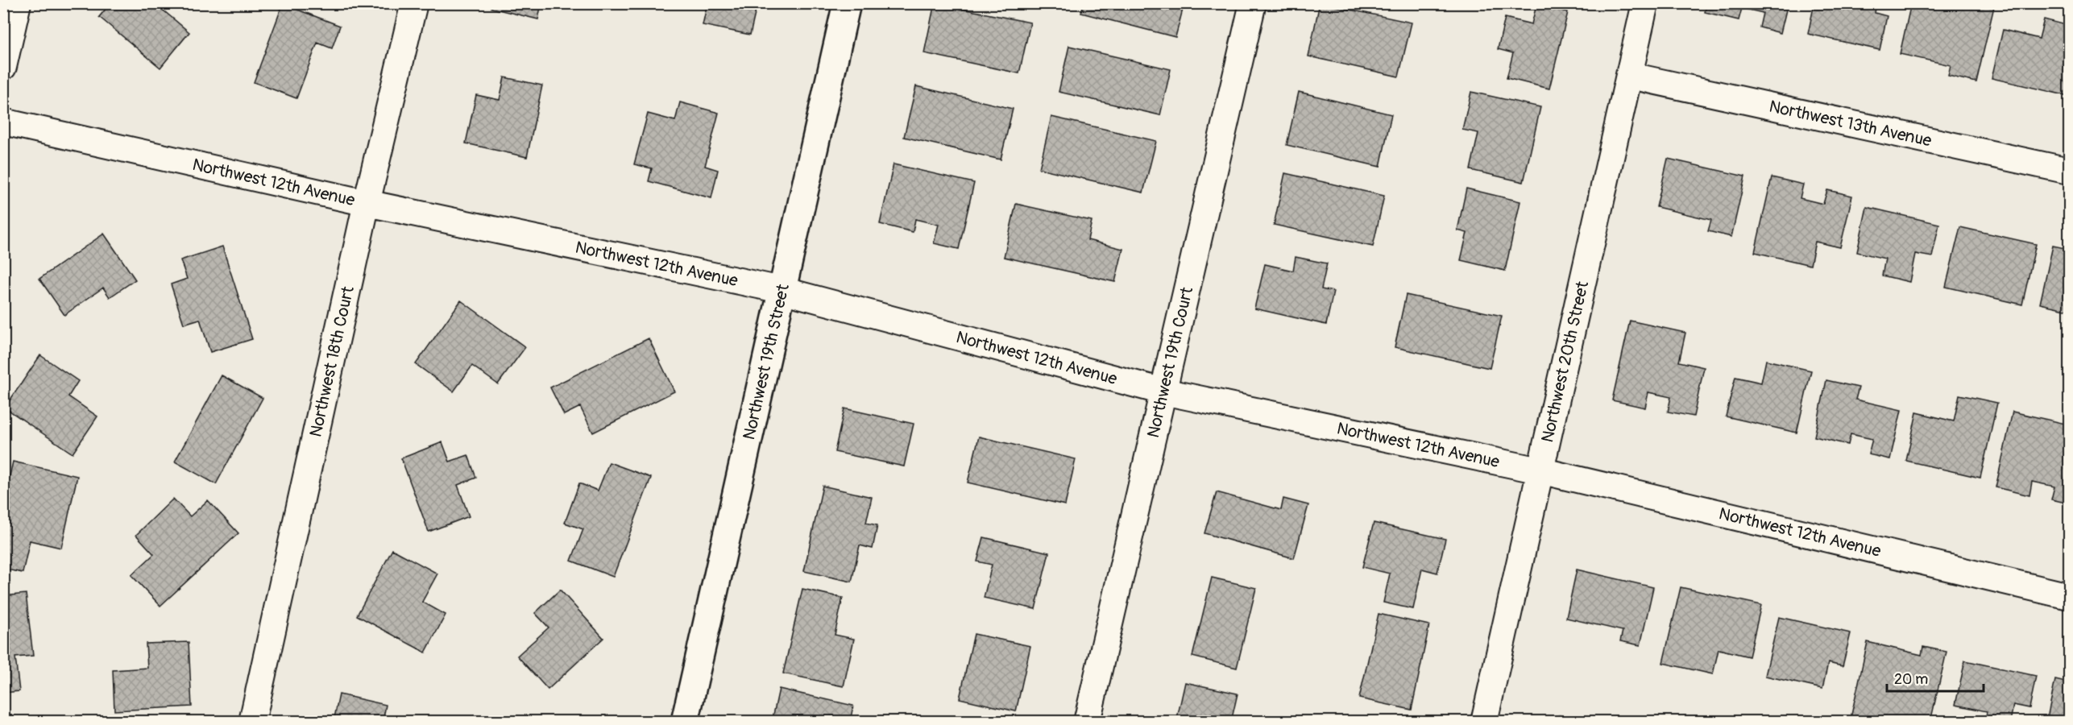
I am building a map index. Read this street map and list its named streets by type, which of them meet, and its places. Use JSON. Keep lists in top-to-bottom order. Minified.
{"streets":{"street":["Northwest 13th Avenue","Northwest 12th Avenue","Northwest 18th Court","Northwest 19th Street","Northwest 19th Court","Northwest 20th Street"]},"crossings":[["Northwest 13th Avenue","Northwest 20th Street"],["Northwest 12th Avenue","Northwest 18th Court"],["Northwest 12th Avenue","Northwest 19th Street"],["Northwest 12th Avenue","Northwest 19th Court"],["Northwest 12th Avenue","Northwest 20th Street"]],"scale_bar":"20 m"}
